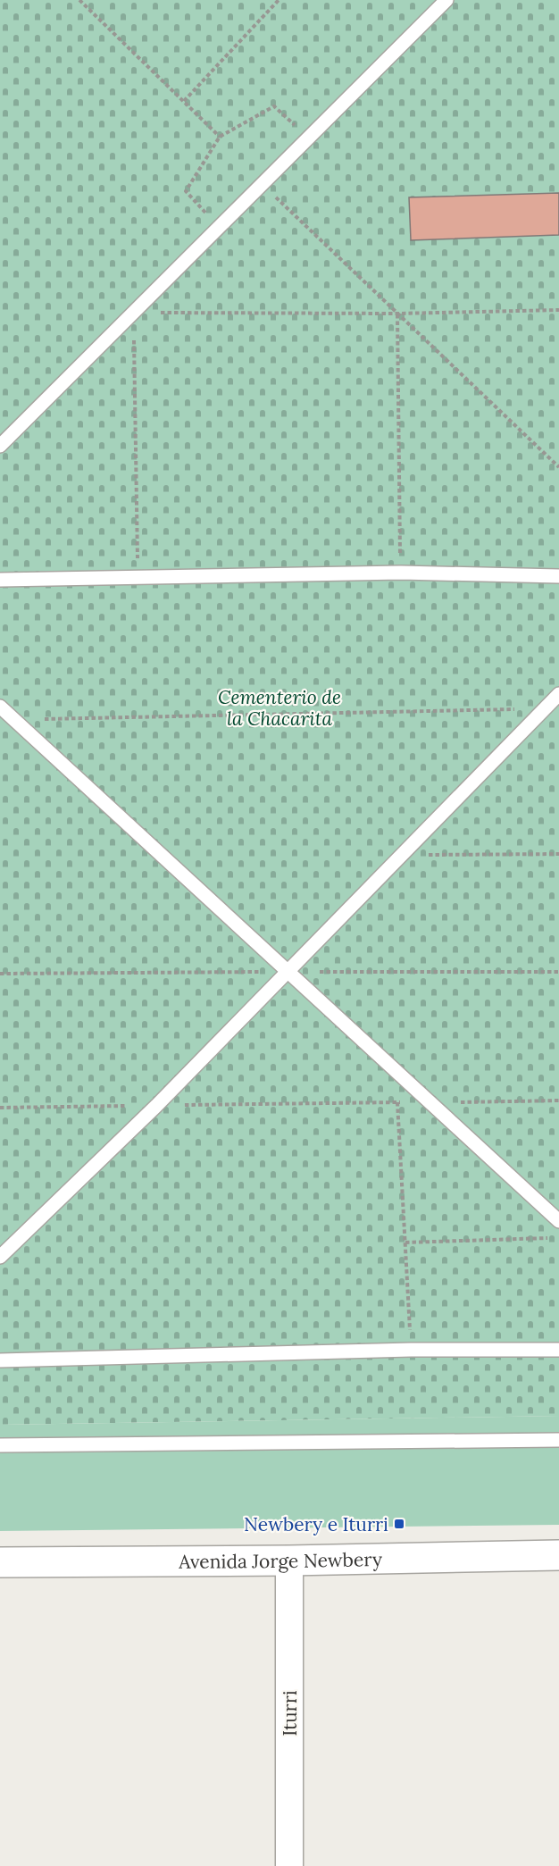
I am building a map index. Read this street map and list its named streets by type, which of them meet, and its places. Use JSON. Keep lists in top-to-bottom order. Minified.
{"streets":{"main road":["Avenida Jorge Newbery"],"street":["Iturri"]},"crossings":[["Avenida Jorge Newbery","Iturri"]],"parks":["Cementerio de la Chacarita"],"places":{"transit":["Newbery e Iturri"]}}
